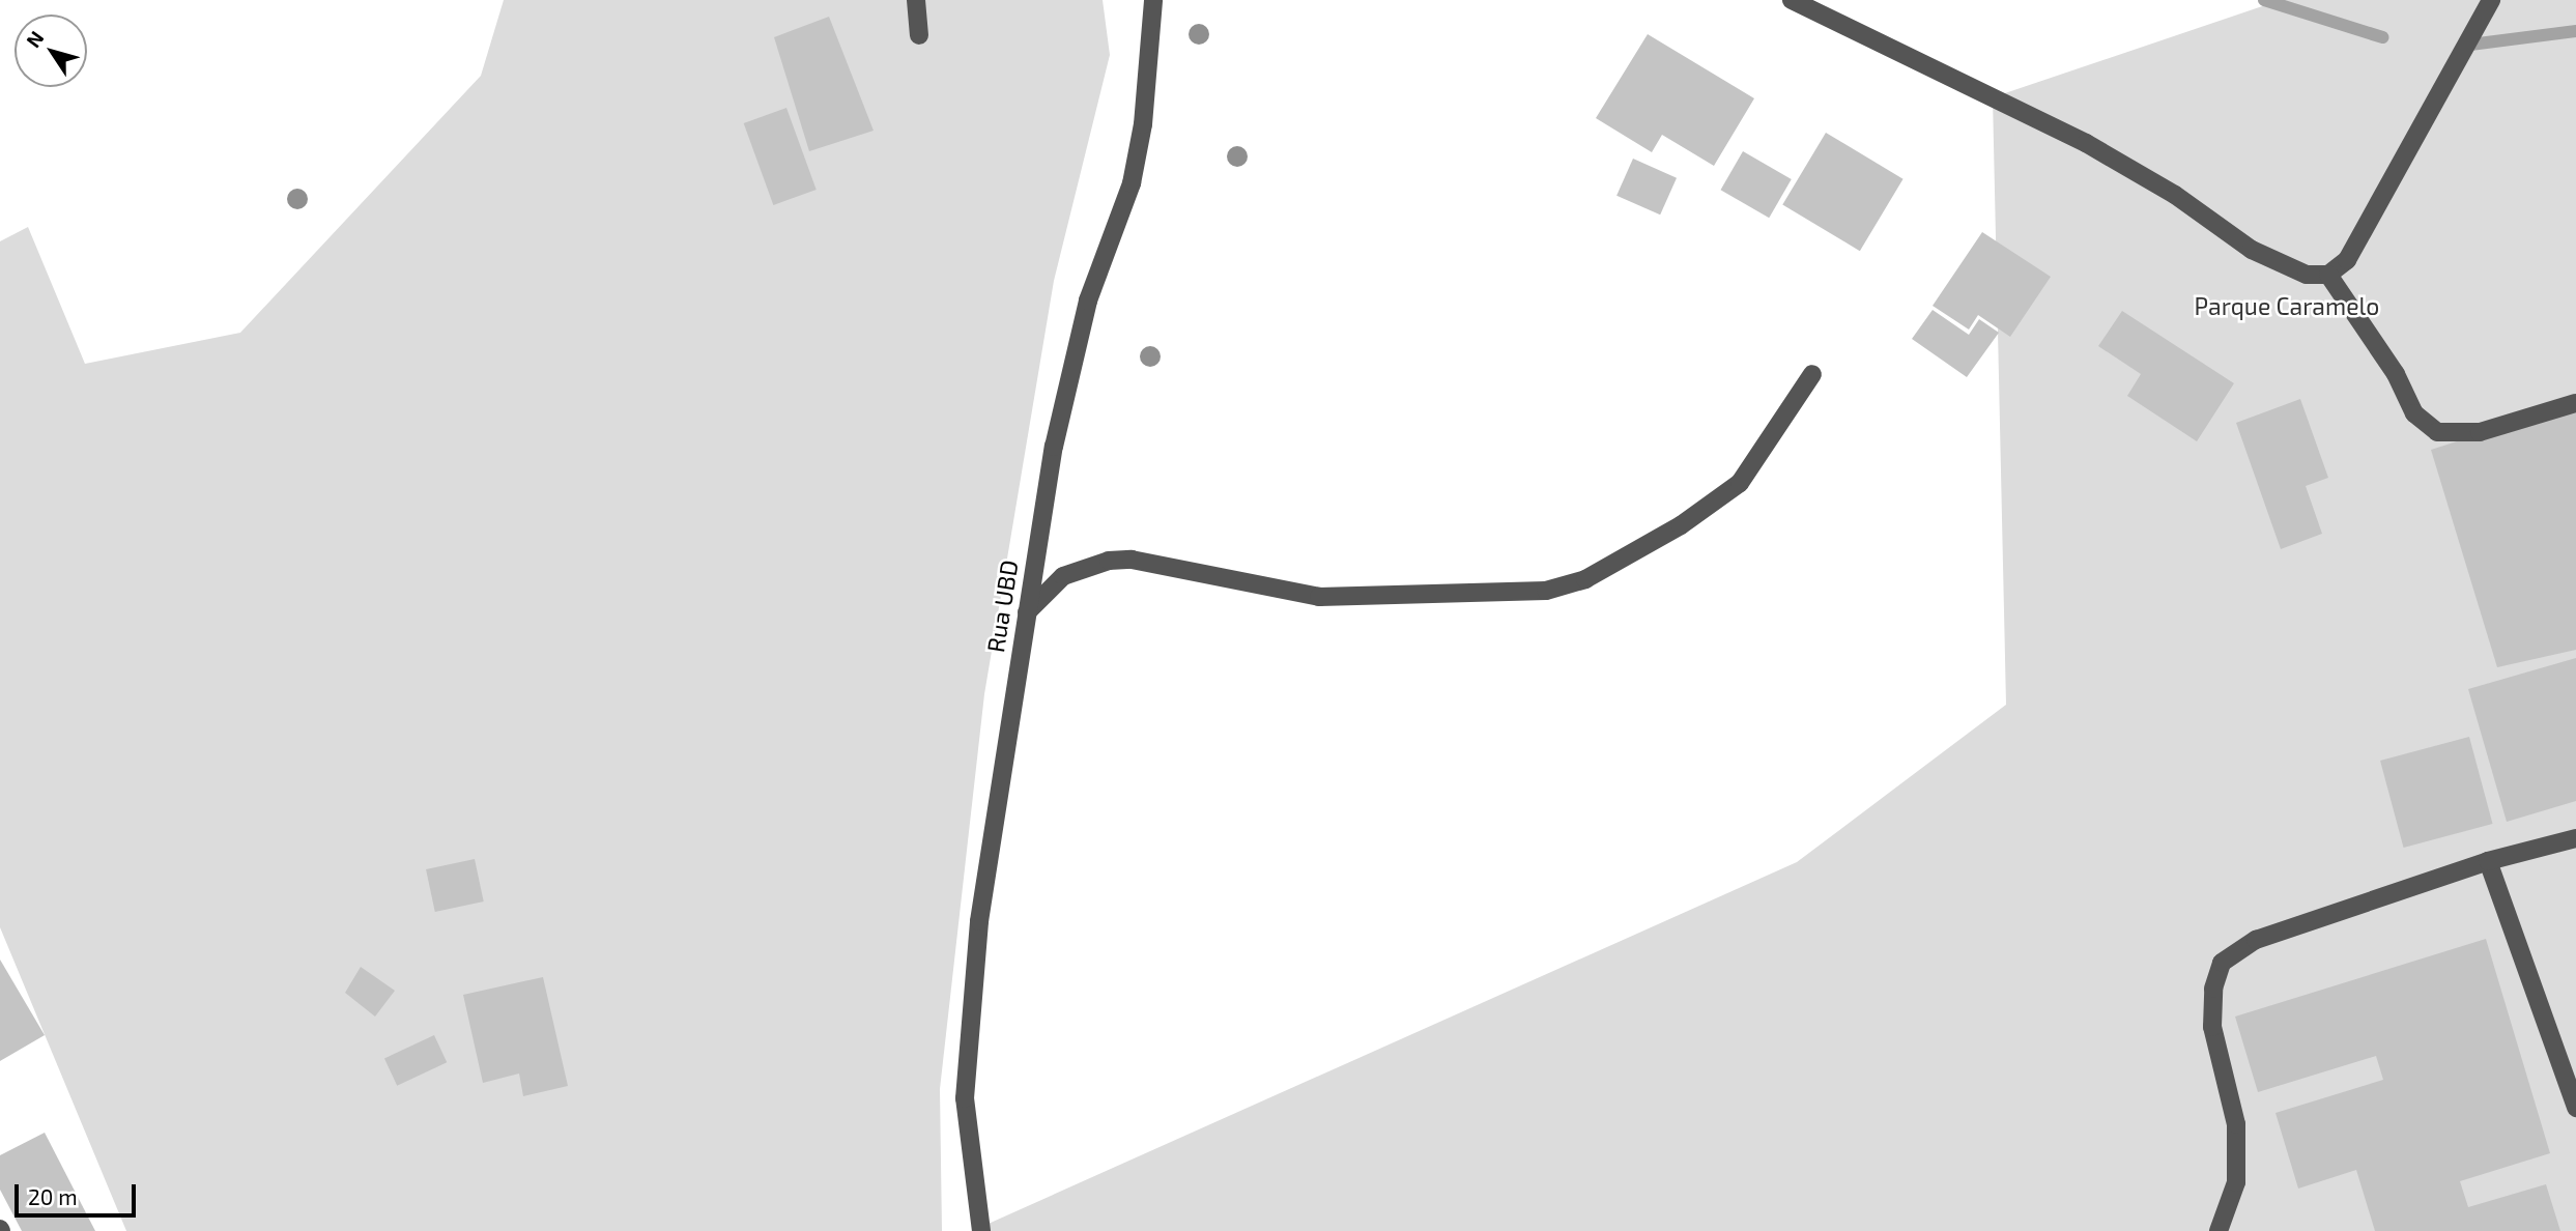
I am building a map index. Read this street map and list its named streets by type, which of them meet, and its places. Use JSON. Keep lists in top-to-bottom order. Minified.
{"streets":{"lane":["Rua UBD"]},"parks":["Parque Caramelo"],"scale_bar":"20 m","north":"top left"}
